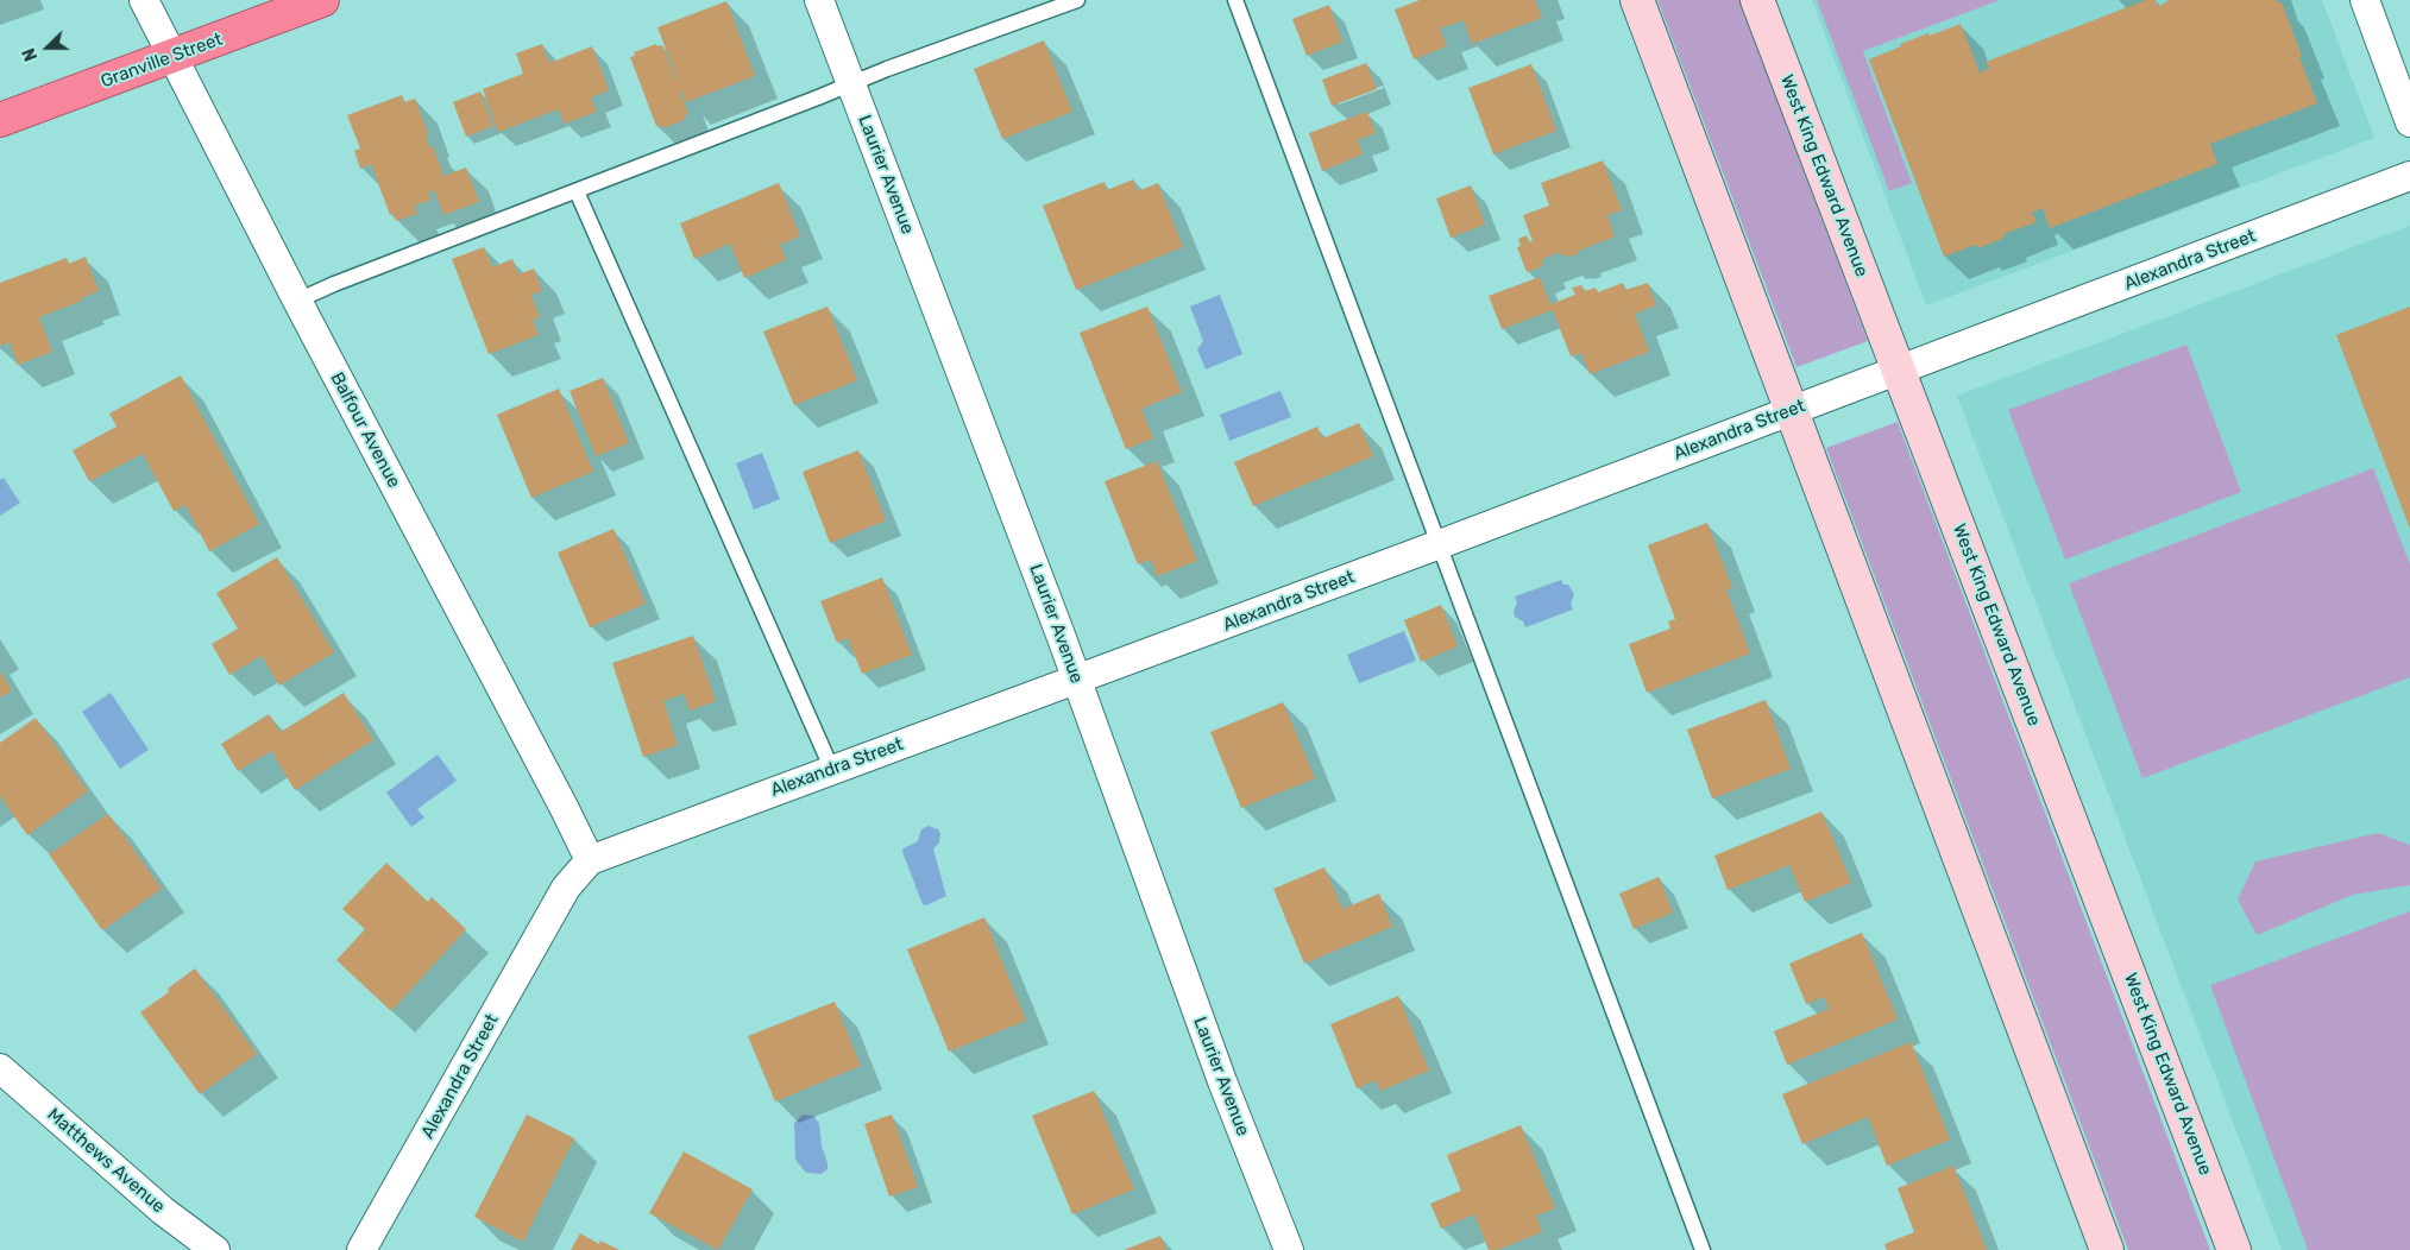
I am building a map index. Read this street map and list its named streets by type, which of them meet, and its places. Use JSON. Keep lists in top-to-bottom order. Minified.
{"streets":{"highway":["Granville Street"],"main road":["West King Edward Avenue"],"street":["Laurier Avenue","Alexandra Street","Balfour Avenue","Matthews Avenue"]},"crossings":[["Granville Street","Balfour Avenue"],["Laurier Avenue","Alexandra Street"],["West King Edward Avenue","Alexandra Street"],["Alexandra Street","Balfour Avenue"]],"north":"left"}
